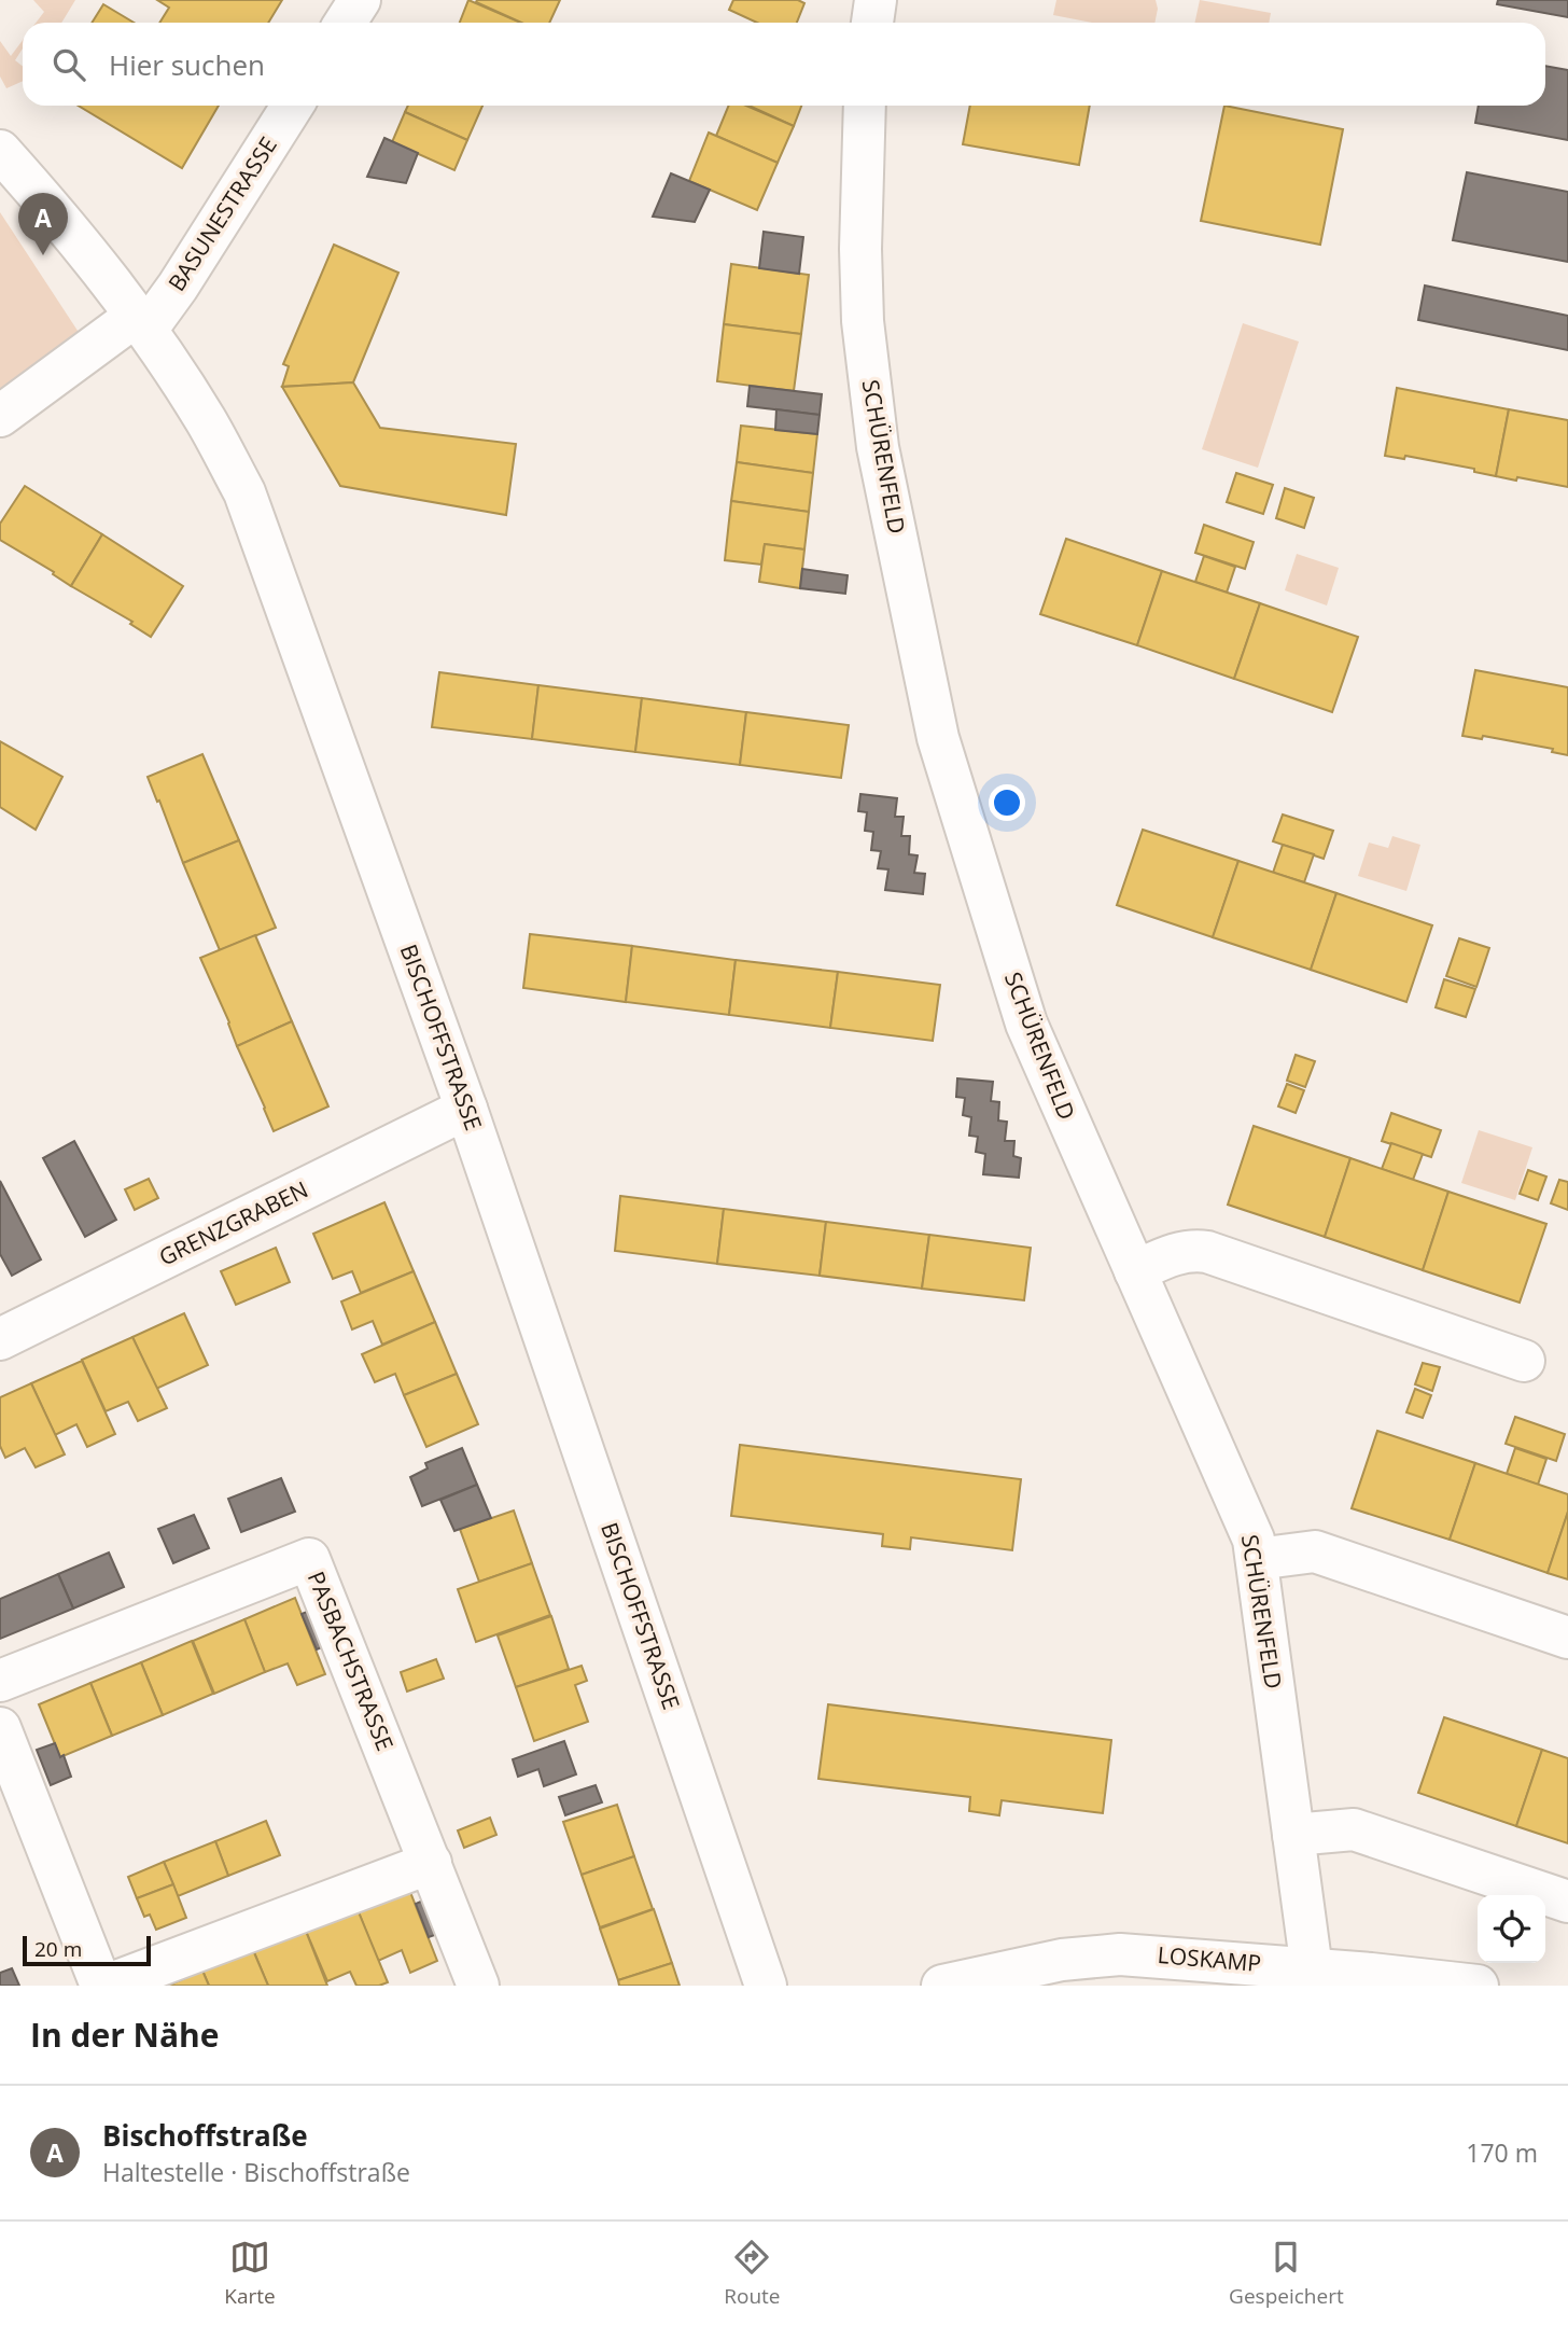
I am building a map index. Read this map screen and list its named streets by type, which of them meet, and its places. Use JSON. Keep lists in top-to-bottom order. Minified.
{"streets":{"street":["BASUNESTRASSE","SCHÜRENFELD","BISCHOFFSTRASSE","GRENZGRABEN","PASBACHSTRASSE","LOSKAMP"]},"crossings":[["BASUNESTRASSE","BISCHOFFSTRASSE"],["SCHÜRENFELD","LOSKAMP"],["BISCHOFFSTRASSE","GRENZGRABEN"]],"scale_bar":"20 m","page":{"search":"Hier suchen","pins":"A","scale":"20 m","heading":"In der Nähe","list":[{"mark":"A","name":"Bischoffstraße","note":"Haltestelle · Bischoffstraße","value":"170 m"}],"nav":["Karte","Route","Gespeichert"]}}
